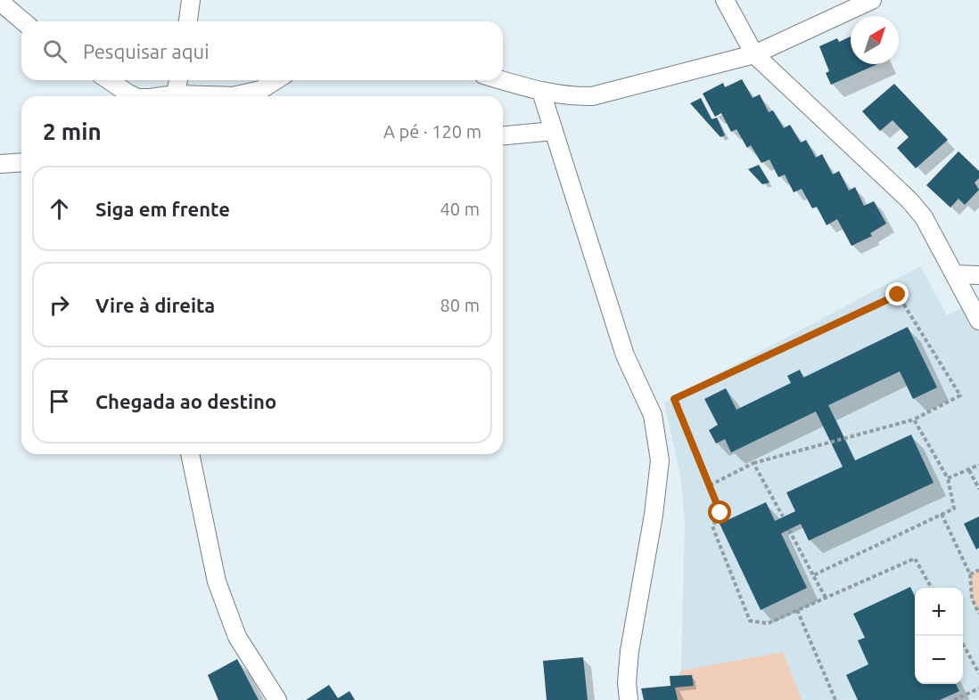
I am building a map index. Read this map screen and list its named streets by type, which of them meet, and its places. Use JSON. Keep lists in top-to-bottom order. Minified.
{"north":"top right","page":{"search":"Pesquisar aqui","heading":["2 min","A pé · 120 m"],"list":[["Siga em frente","40 m"],["Vire à direita","80 m"],"Chegada ao destino"],"map_buttons":["+","−"]}}
